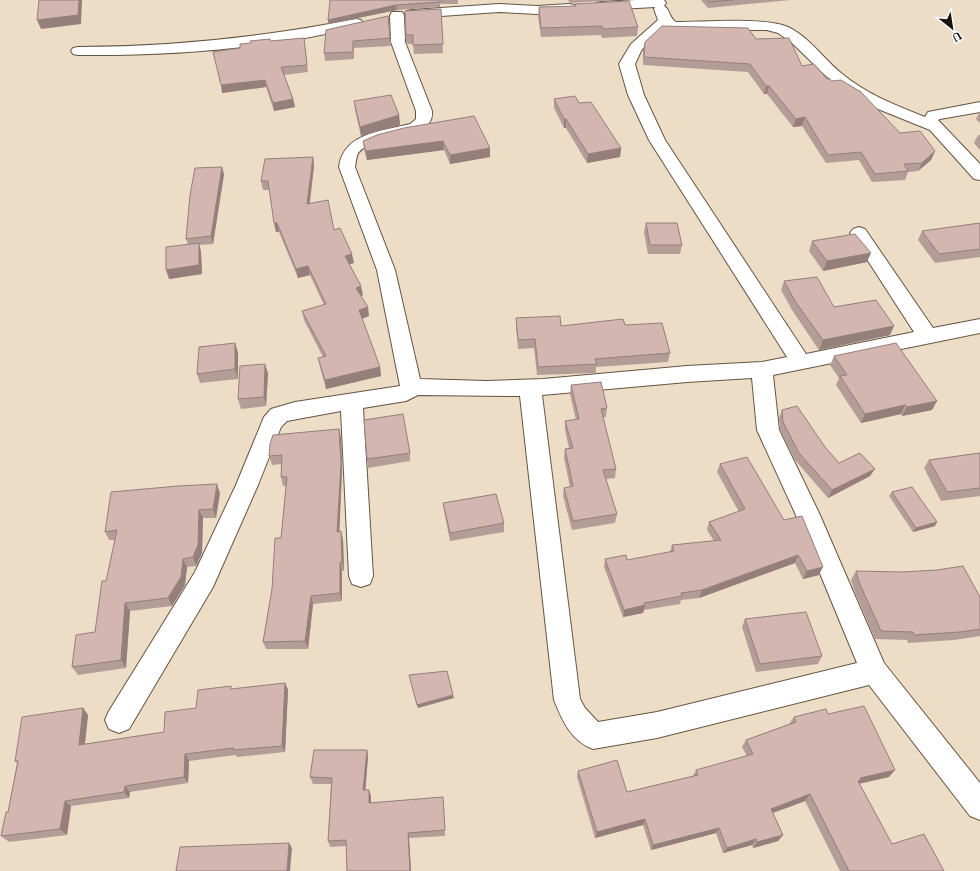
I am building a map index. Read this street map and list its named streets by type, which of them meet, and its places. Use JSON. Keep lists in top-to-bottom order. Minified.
{"north":"bottom right"}
